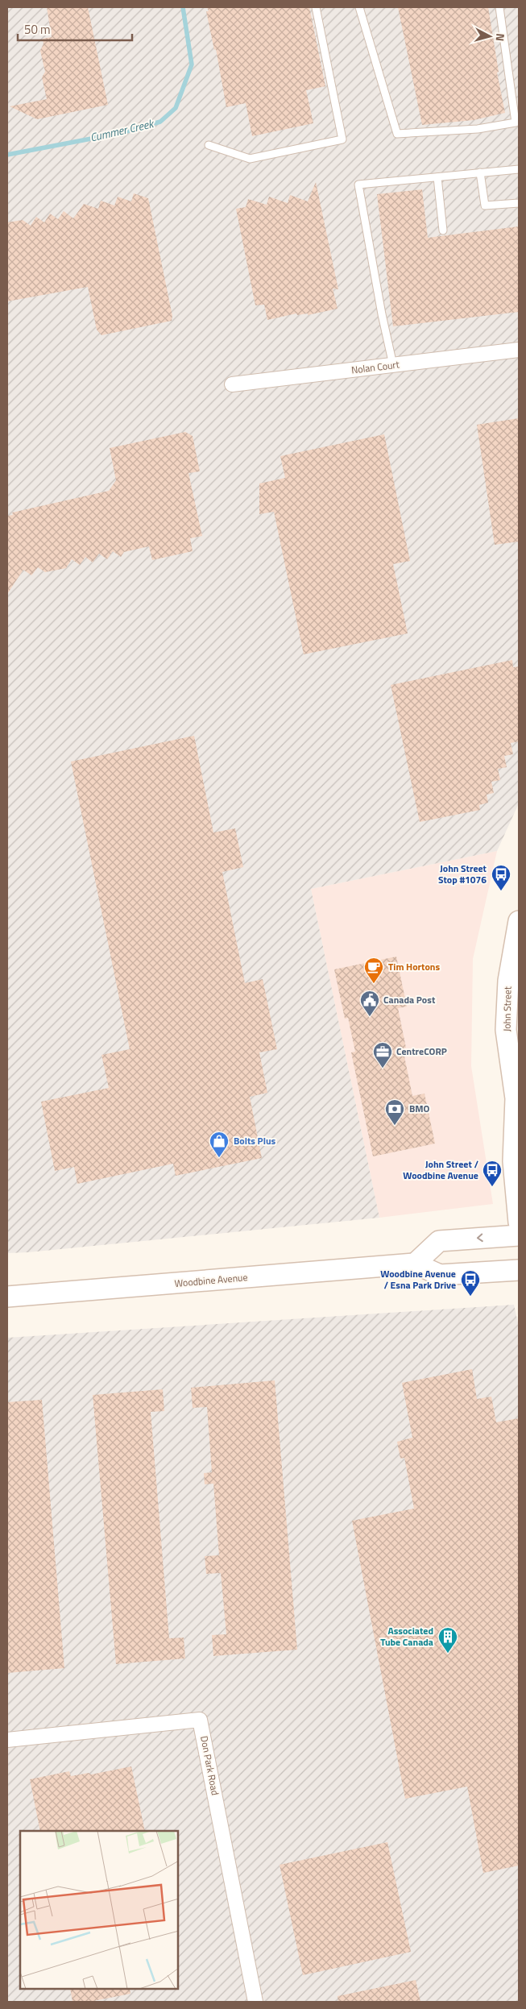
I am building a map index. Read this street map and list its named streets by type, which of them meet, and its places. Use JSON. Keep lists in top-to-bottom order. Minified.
{"streets":{"main road":["John Street","Woodbine Avenue"],"street":["Nolan Court","Don Park Road"]},"water":["Cummer Creek"],"places":{"bus stop":["John Street Stop #1076","John Street / Woodbine Avenue","Woodbine Avenue / Esna Park Drive"],"cafe":["Tim Hortons"],"public building":["Canada Post"],"office":["CentreCORP"],"bank":["BMO"],"shop":["Bolts Plus"],"building":["Associated Tube Canada"]},"scale_bar":"50 m","north":"right"}
